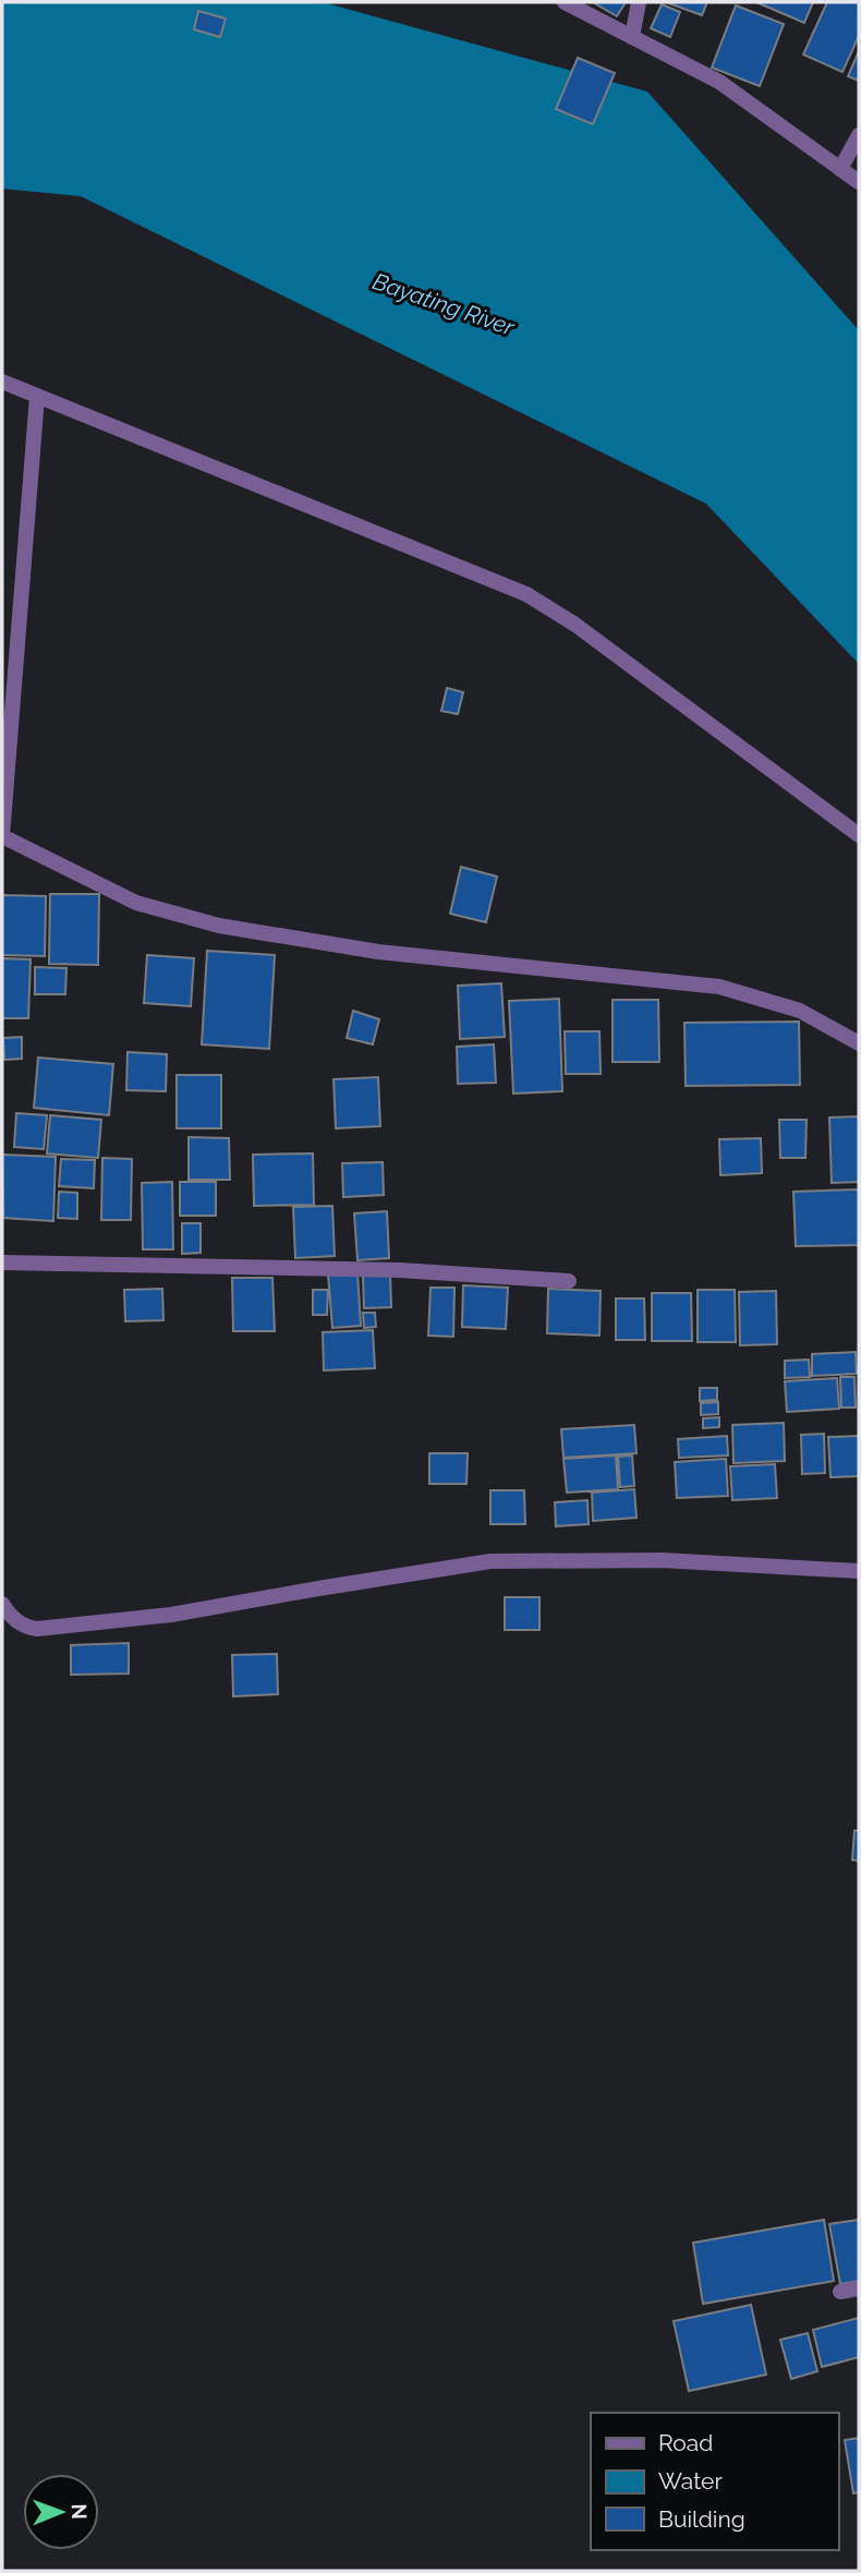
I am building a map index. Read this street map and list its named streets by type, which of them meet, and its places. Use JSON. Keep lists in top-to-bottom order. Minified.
{"water":["Bayating River"],"legend":["Road","Water","Building"],"north":"right"}
